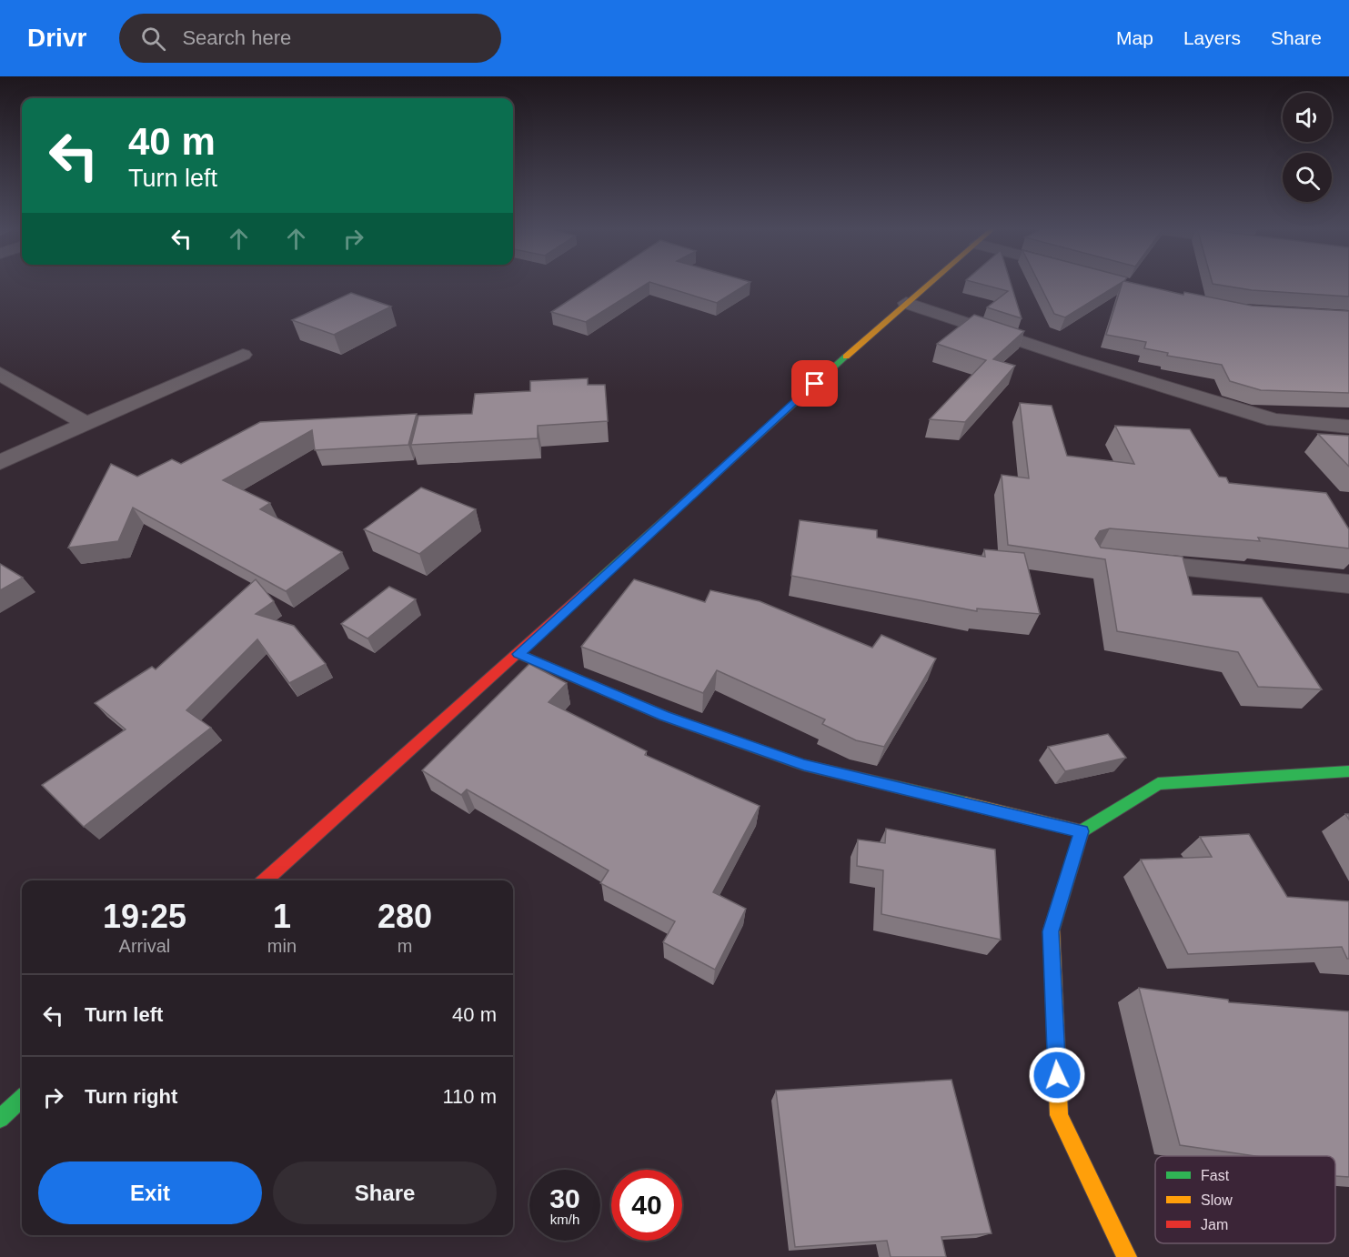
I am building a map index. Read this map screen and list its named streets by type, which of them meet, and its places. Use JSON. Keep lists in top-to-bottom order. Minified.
{"legend":["Fast","Slow","Jam"],"page":{"header":"Drivr","search":"Search here","nav":["Map","Layers","Share"],"turn":["40 m","Turn left"],"eta":["19:25","Arrival","1","min","280","m"],"list":[{"name":"Turn left","value":"40 m"},{"name":"Turn right","value":"110 m"}],"buttons":["Exit","Share"],"speed":"30 km/h","limit":"40"}}
